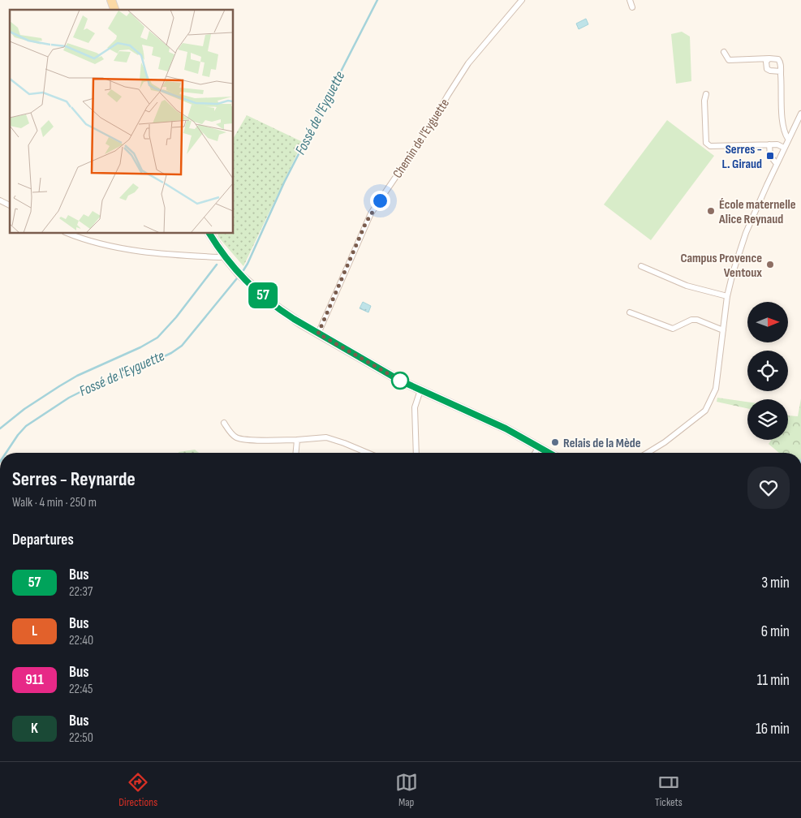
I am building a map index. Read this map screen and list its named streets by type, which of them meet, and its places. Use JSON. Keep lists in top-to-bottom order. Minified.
{"streets":{"street":["Chemin de l'Eyguette"]},"water":["Fossé de l'Eyguette"],"places":{"transit":["Serres - L. Giraud"],"other":["École maternelle Alice Reynaud","Campus Provence Ventoux","Relais de la Mède"]},"lines":["bus line 57"],"north":"right","page":{"on_map":"57","heading":[["Serres - Reynarde","Walk · 4 min · 250 m"],"Departures"],"list":[{"mark":"57","name":"Bus","note":"22:37","value":"3 min"},{"mark":"L","name":"Bus","note":"22:40","value":"6 min"},{"mark":"911","name":"Bus","note":"22:45","value":"11 min"},{"mark":"K","name":"Bus","note":"22:50","value":"16 min"}],"tabs":["Directions","Map","Tickets"]}}
